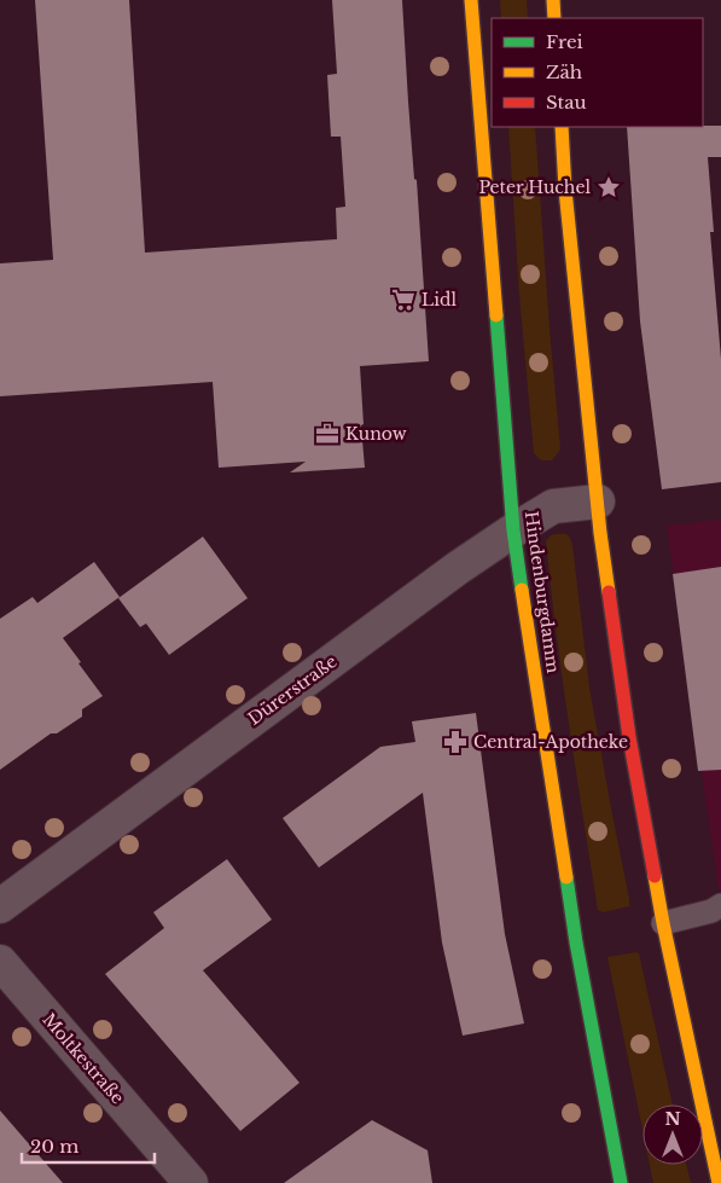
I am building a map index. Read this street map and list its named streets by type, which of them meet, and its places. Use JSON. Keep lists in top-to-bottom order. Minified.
{"streets":{"main road":["Hindenburgdamm"],"street":["Dürerstraße","Moltkestraße"]},"crossings":[["Hindenburgdamm","Dürerstraße"]],"places":{"place":["Peter Huchel"],"supermarket":["Lidl"],"office":["Kunow"],"pharmacy":["Central-Apotheke"]},"legend":["Frei","Zäh","Stau"],"scale_bar":"20 m","north":"top"}
